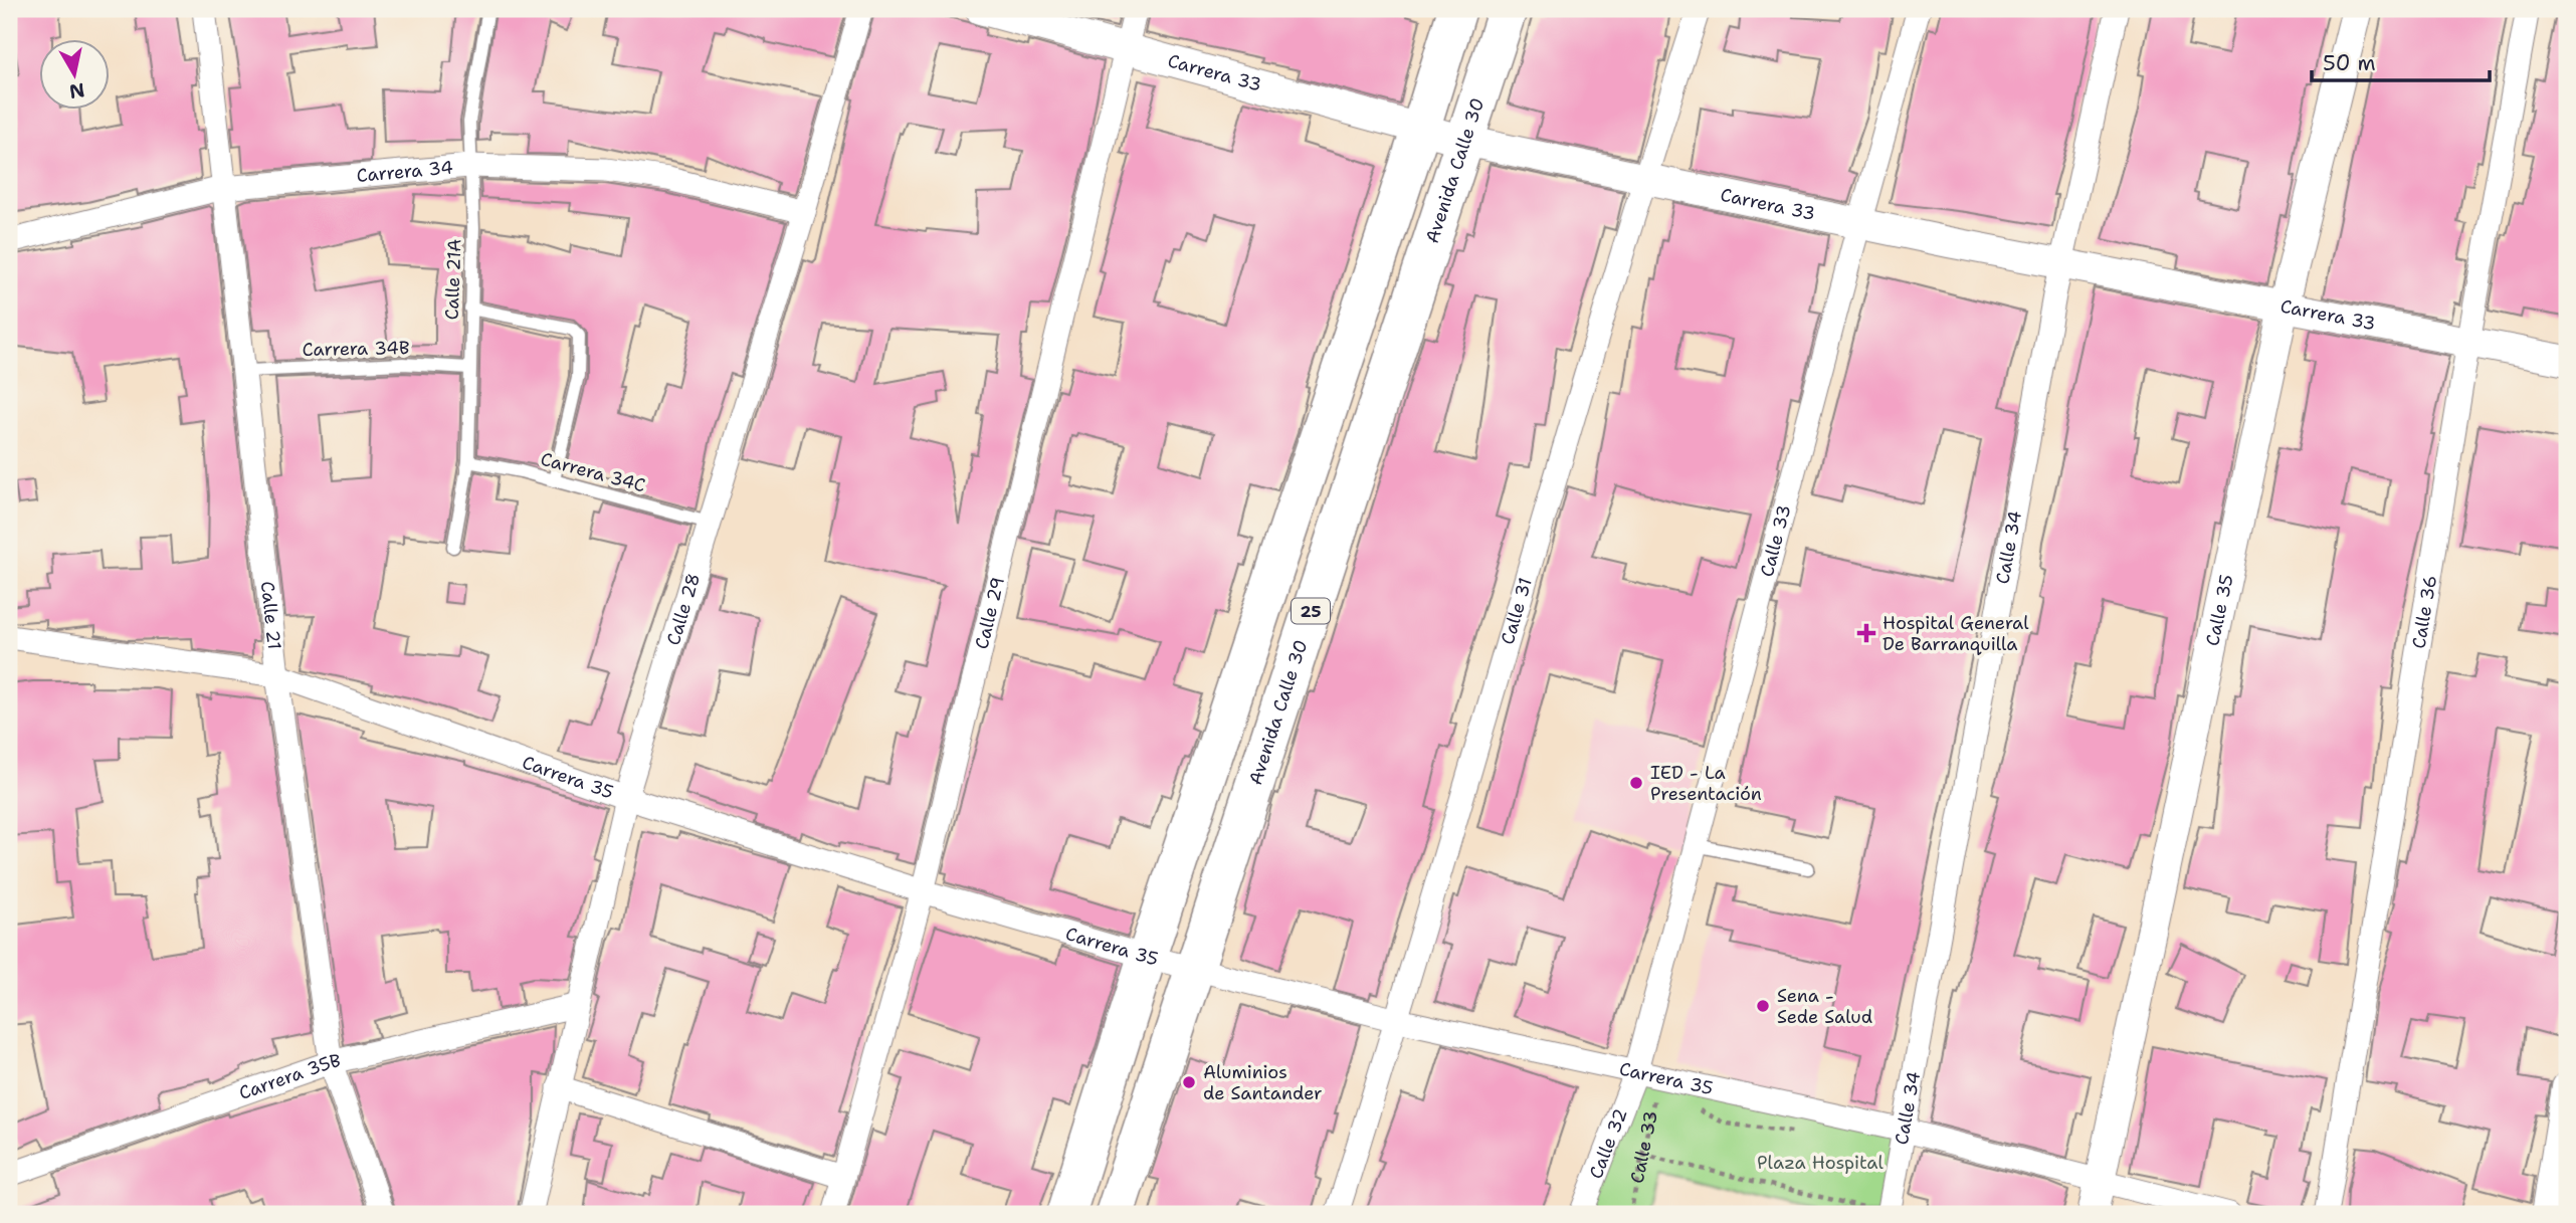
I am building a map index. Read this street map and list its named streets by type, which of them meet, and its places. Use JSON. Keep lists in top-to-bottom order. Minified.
{"streets":{"highway":["Avenida Calle 30","25"],"street":["Carrera 33","Carrera 34","Calle 33","Calle 34","Calle 28","Calle 35","Calle 31","Calle 36","Calle 29","Calle 21","Carrera 35","Carrera 35B","Calle 32"],"lane":["Calle 21A","Carrera 34B","Carrera 34C"]},"crossings":[["Carrera 33","Avenida Calle 30"],["Carrera 33","Calle 33"],["Carrera 33","Calle 34"],["Carrera 33","Calle 35"],["Carrera 33","25"],["Carrera 33","Calle 31"],["Carrera 33","Calle 36"],["Carrera 33","Calle 29"],["Avenida Calle 30","Carrera 35"],["Carrera 34","Calle 21A"],["Carrera 34","Calle 28"],["Carrera 34","Calle 21"],["Calle 21A","Carrera 34B"],["Calle 21A","Carrera 34C"],["Carrera 34B","Calle 21"],["Carrera 34C","Calle 28"],["Calle 33","Carrera 35"],["Calle 33","Calle 32"],["Calle 34","Carrera 35"],["Calle 28","Carrera 35"],["Calle 28","Carrera 35B"],["Calle 35","Carrera 35"],["25","Carrera 35"],["Calle 31","Carrera 35"],["Calle 29","Carrera 35"],["Calle 21","Carrera 35"],["Calle 21","Carrera 35B"],["Carrera 35","Calle 32"]],"parks":["Plaza Hospital"],"places":{"health":["Hospital General De Barranquilla"],"other":["IED - La Presentación","Sena - Sede Salud","Aluminios de Santander"]},"scale_bar":"50 m","north":"bottom"}
